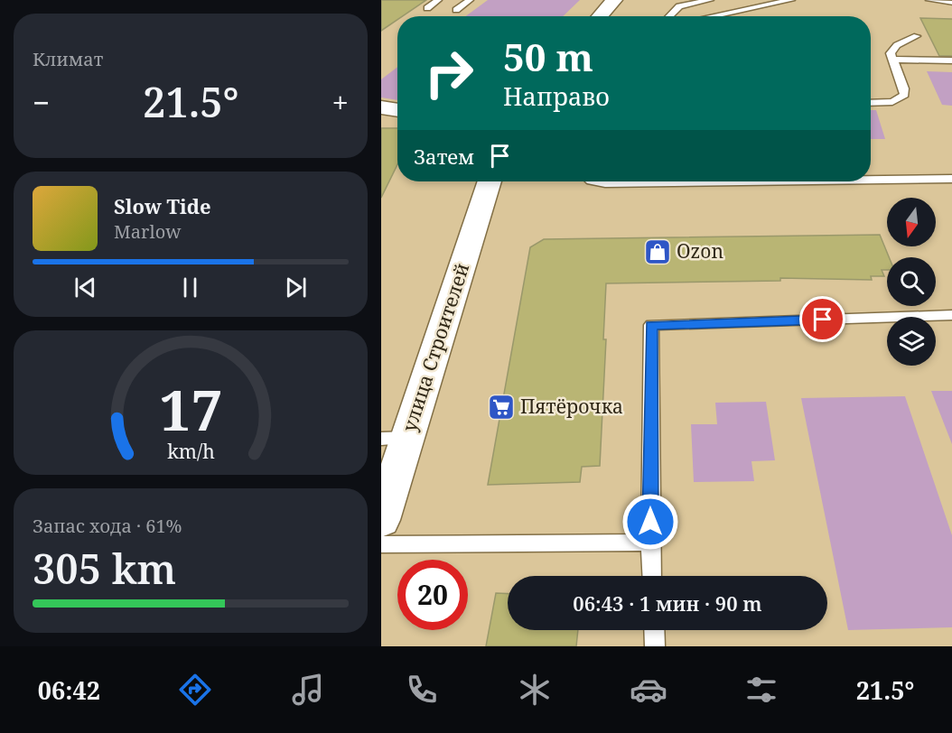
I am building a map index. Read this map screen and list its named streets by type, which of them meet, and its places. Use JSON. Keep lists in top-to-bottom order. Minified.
{"streets":{"street":["улица Строителей"]},"places":{"shop":["Ozon"],"supermarket":["Пятёрочка"]},"north":"bottom","page":{"tile":["Климат",["Запас хода · 61%","305 km"]],"turn":["50 m","Направо"],"heat":["−","21.5°","+"],"then":"Затем","song":["Slow Tide","Marlow"],"limit":"20","trip":"06:43 · 1 мин · 90 m","tabs":["06:42","21.5°"],"gauge":["17","km/h"]}}
